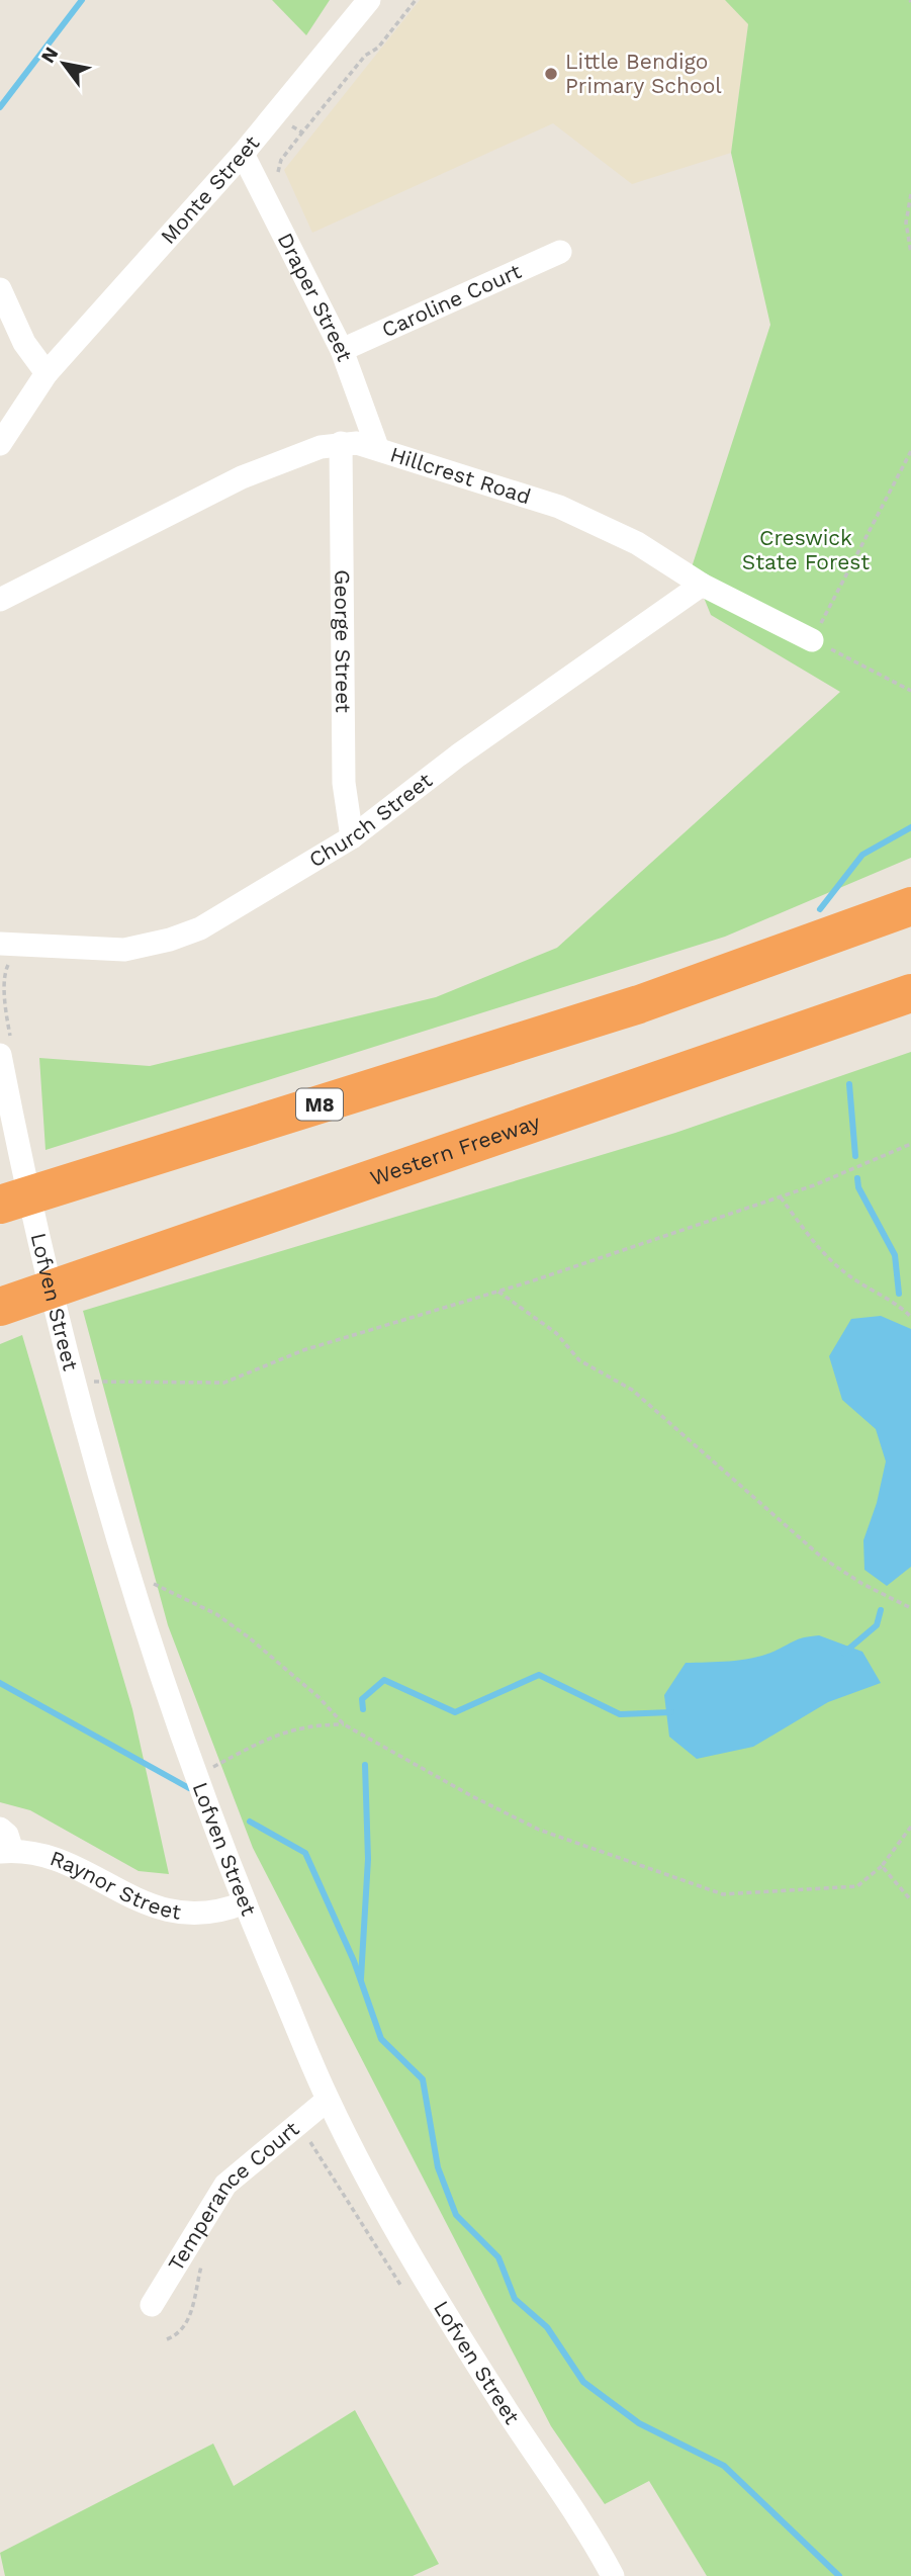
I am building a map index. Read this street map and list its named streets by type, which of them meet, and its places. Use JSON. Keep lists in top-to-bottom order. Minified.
{"streets":{"highway":["M8","Western Freeway"],"street":["Monte Street","Draper Street","Caroline Court","Hillcrest Road","George Street","Church Street","Lofven Street","Raynor Street","Temperance Court"]},"crossings":[["Monte Street","Draper Street"],["Draper Street","Caroline Court"],["Draper Street","Hillcrest Road"],["Hillcrest Road","George Street"],["Hillcrest Road","Church Street"],["George Street","Church Street"],["Lofven Street","Raynor Street"],["Lofven Street","Temperance Court"]],"parks":["Creswick State Forest"],"places":["Little Bendigo Primary School"],"north":"top left"}
